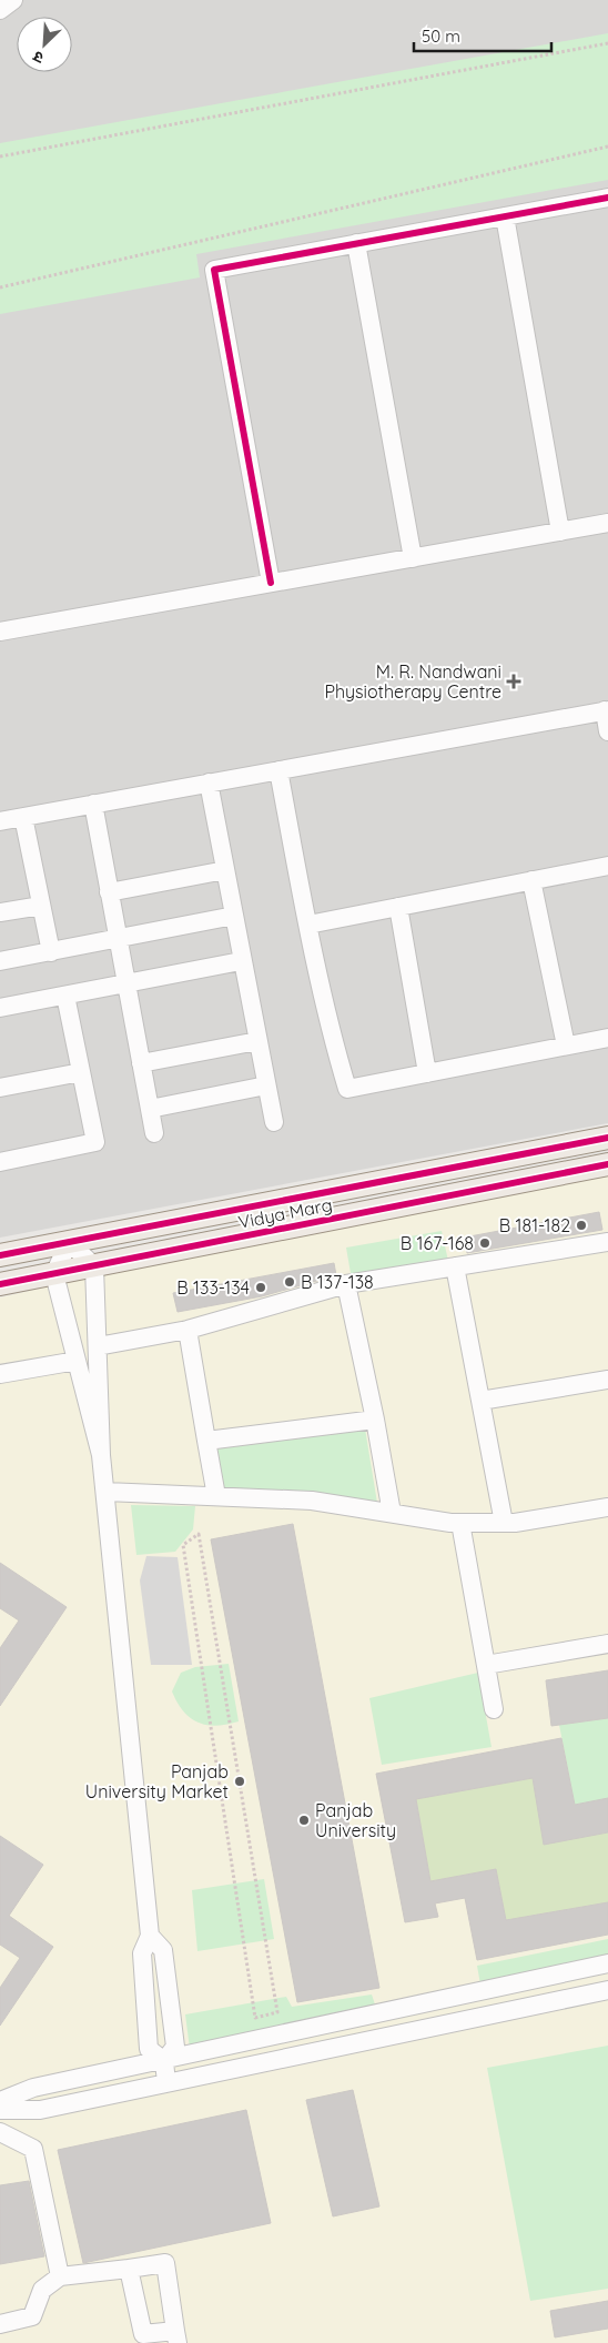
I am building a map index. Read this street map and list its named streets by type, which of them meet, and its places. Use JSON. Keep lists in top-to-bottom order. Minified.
{"streets":{"main road":["Vidya Marg"]},"places":{"health":["M. R. Nandwani Physiotherapy Centre"],"other":["B 181-182","B 167-168","B 137-138","B 133-134","Panjab University Market","Panjab University"]},"scale_bar":"50 m","north":"bottom left"}
